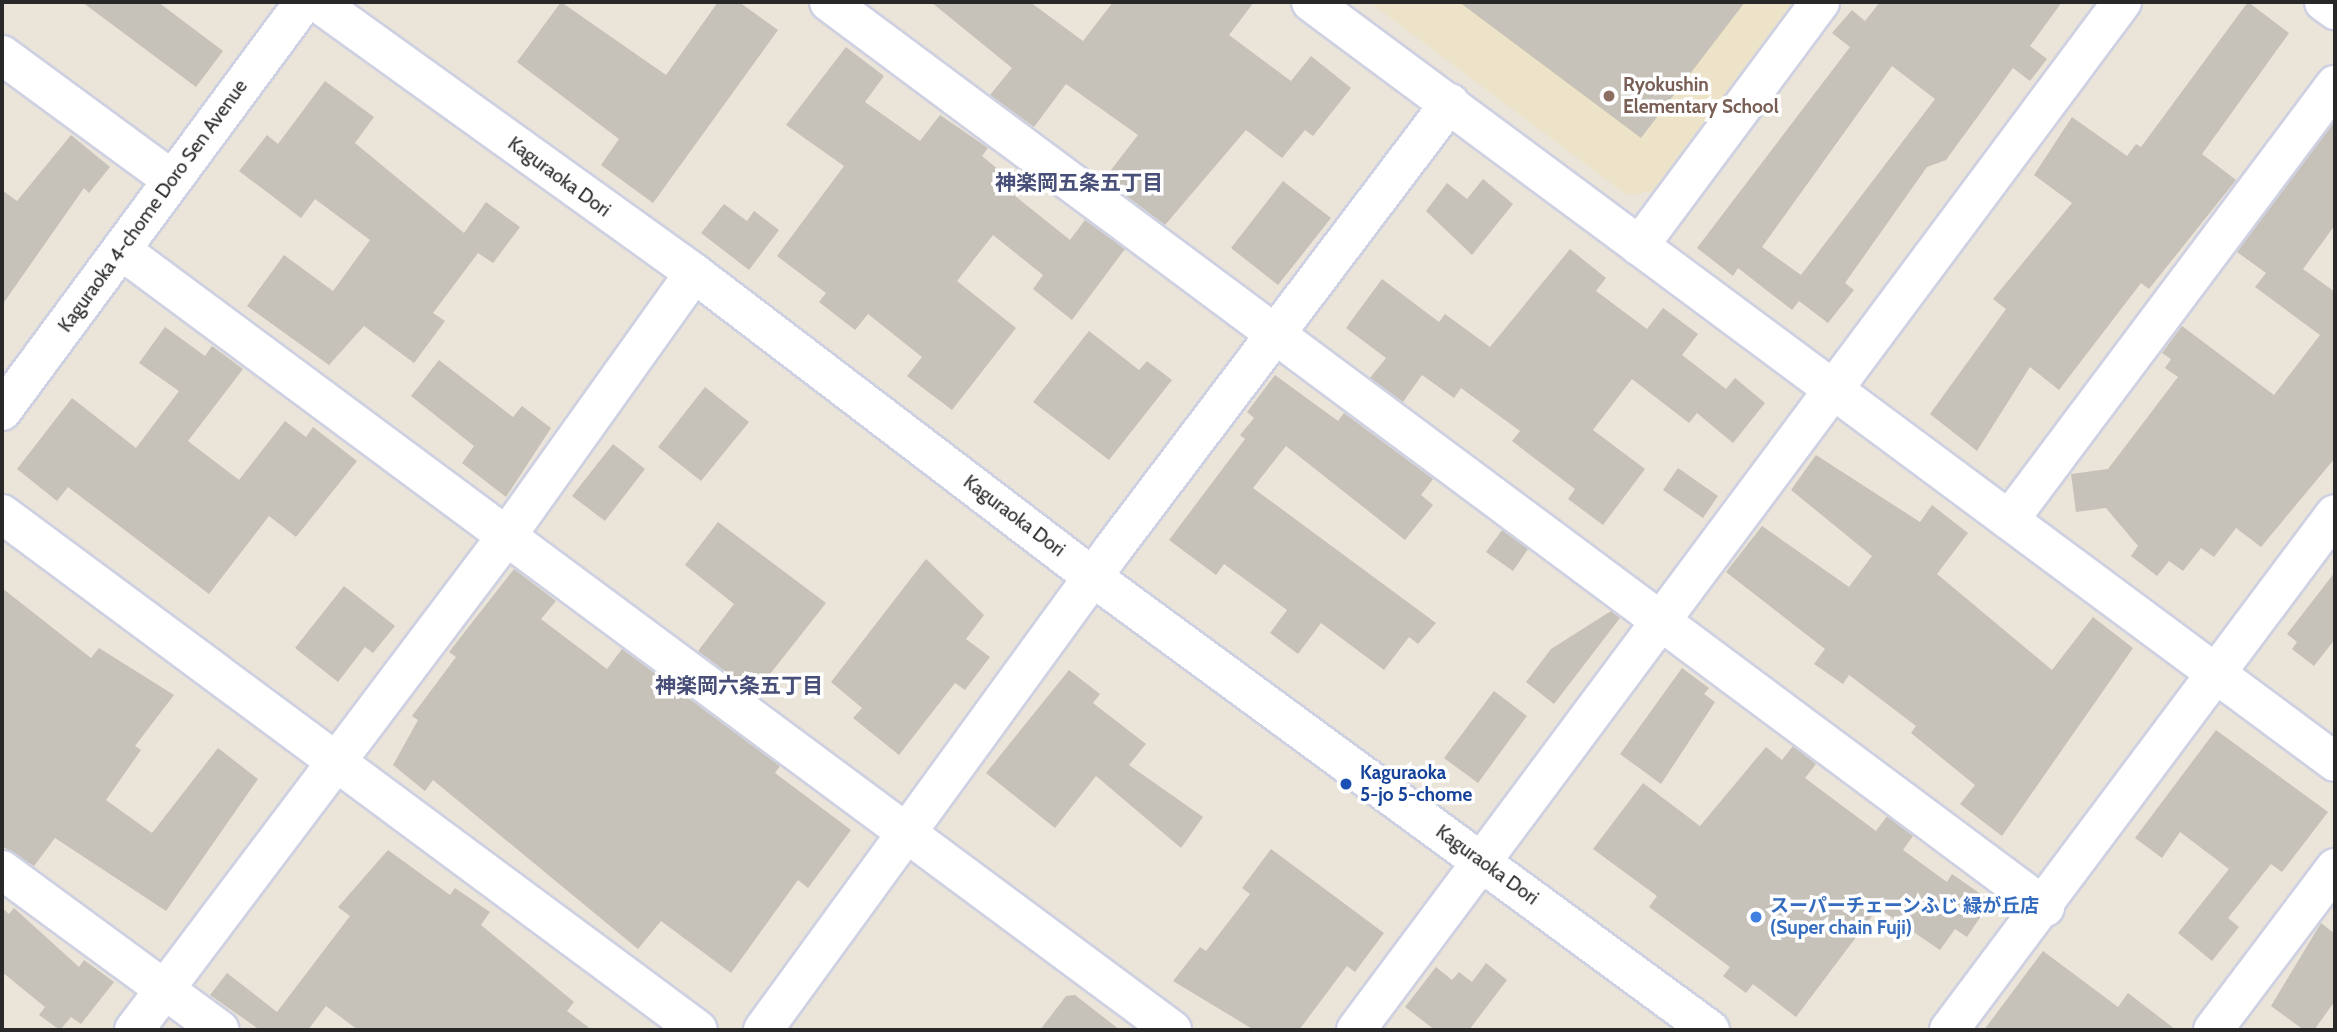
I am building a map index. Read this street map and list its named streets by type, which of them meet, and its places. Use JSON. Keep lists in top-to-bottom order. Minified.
{"streets":{"street":["Kaguraoka Dori","Kaguraoka 4-chome Doro Sen Avenue"]},"districts":["神楽岡五条五丁目","神楽岡六条五丁目"],"places":["Ryokushin Elementary School","Kaguraoka 5-jo 5-chome","スーパーチェーンふじ 緑が丘店 (Super chain Fuji)"]}
